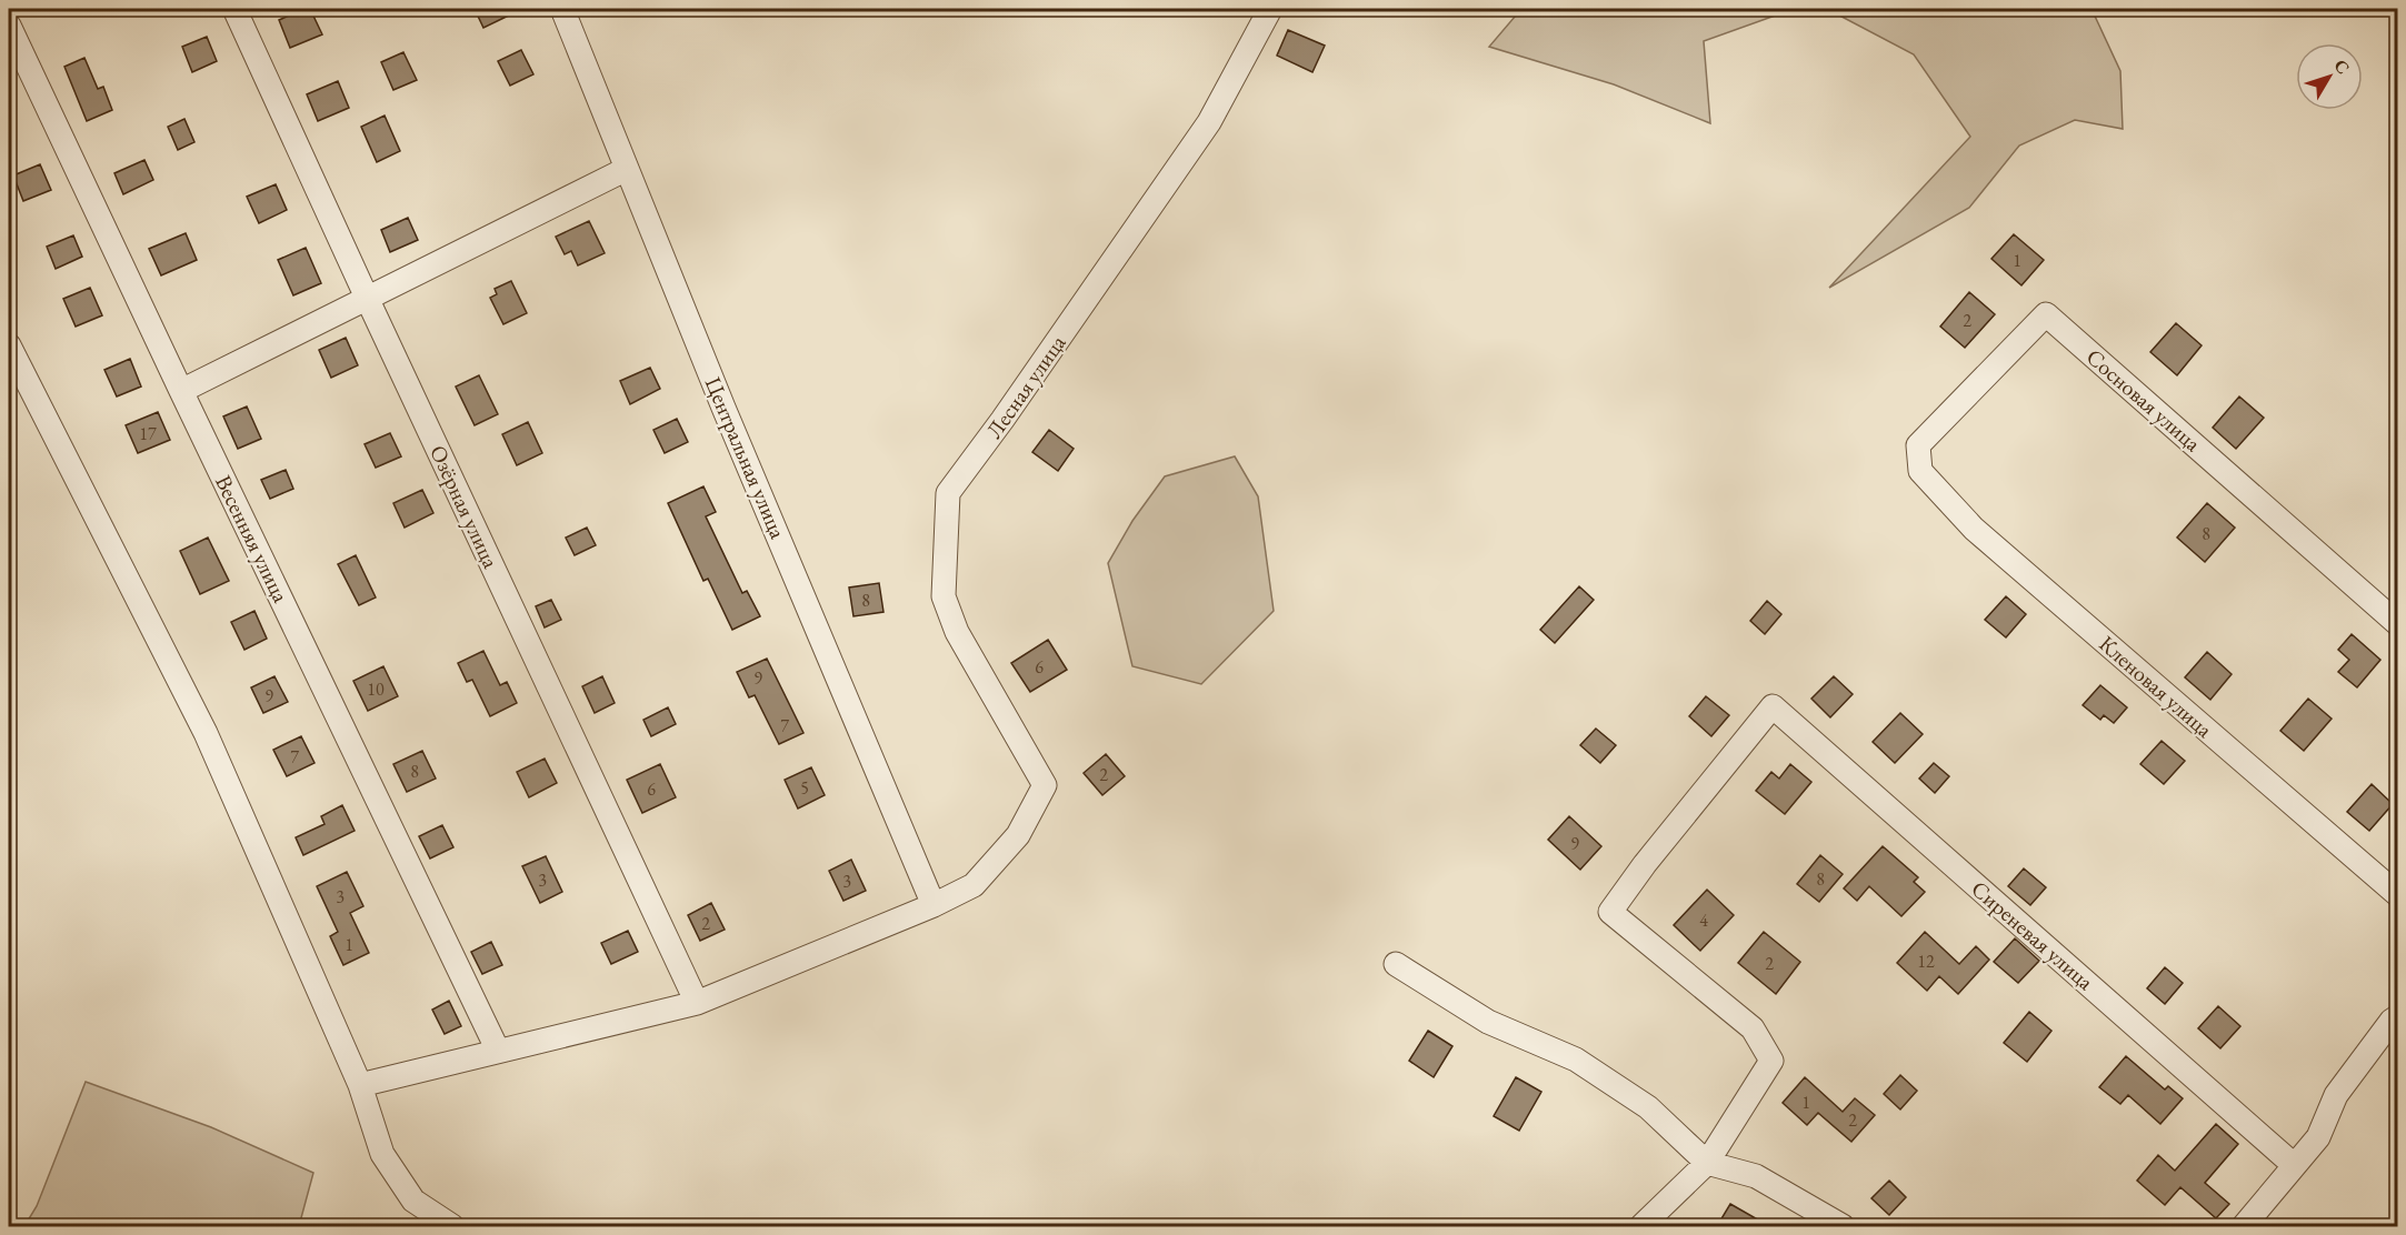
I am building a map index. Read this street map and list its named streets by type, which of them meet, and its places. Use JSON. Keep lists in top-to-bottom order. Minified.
{"streets":{"street":["Лесная улица","Сосновая улица","Центральная улица","Озёрная улица","Весенняя улица","Кленовая улица","Сиреневая улица"]},"crossings":[["Лесная улица","Центральная улица"],["Сосновая улица","Кленовая улица"]],"house_numbers":["1","2","17","8","8","6","9","10","9","7","7","8","2","5","6","9","8","3","3","3","4","2","1","12","2","1","2"],"north":"top right"}
